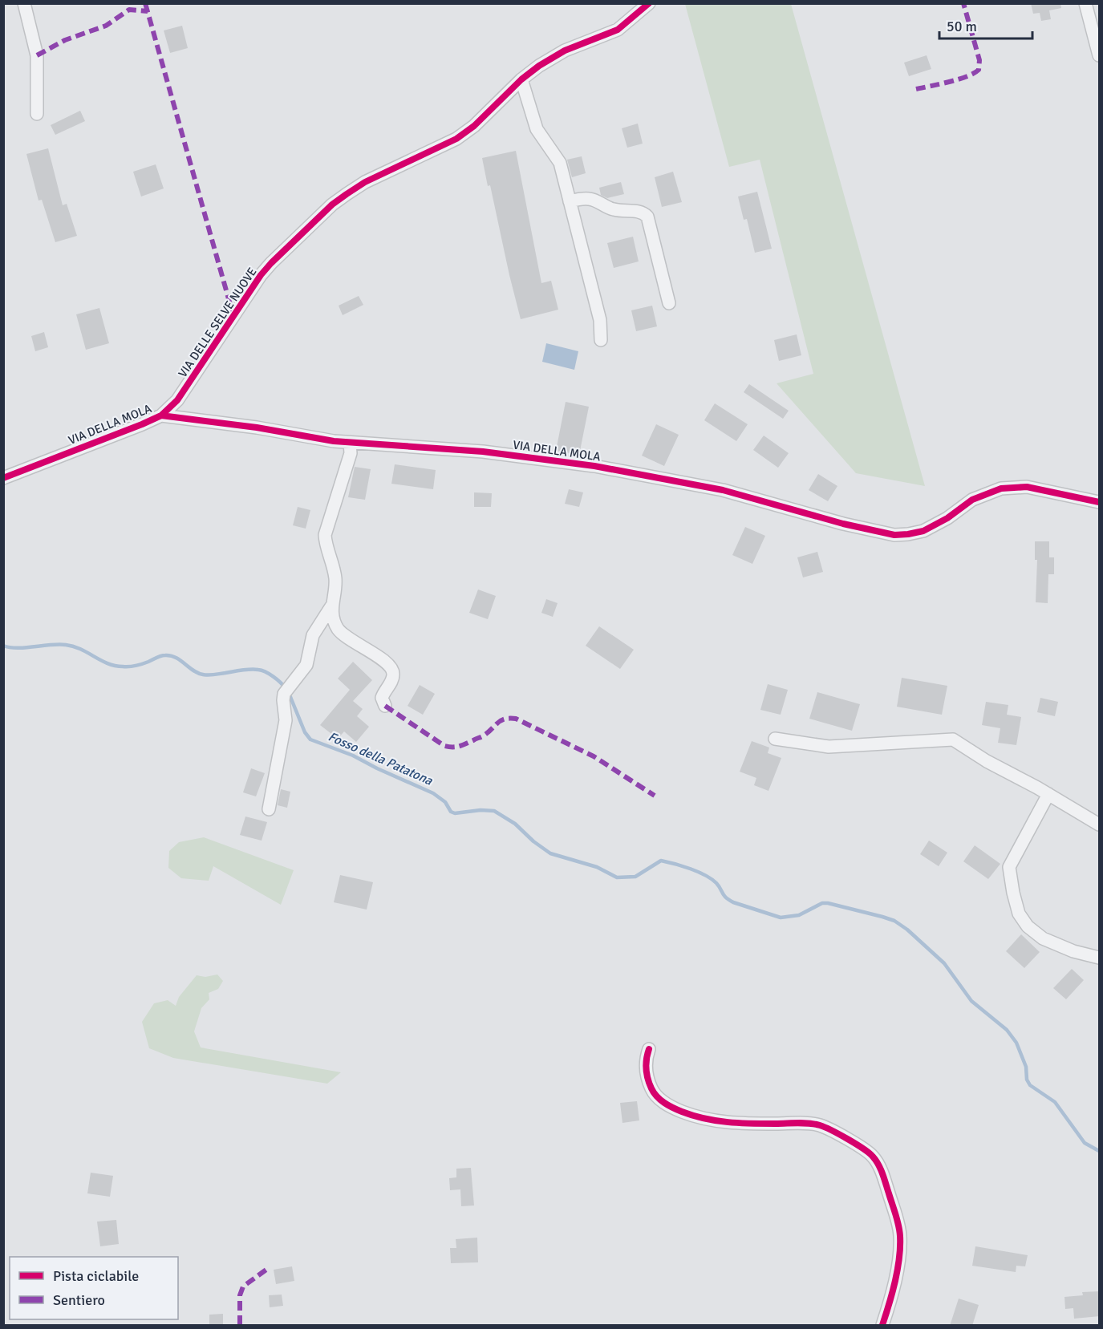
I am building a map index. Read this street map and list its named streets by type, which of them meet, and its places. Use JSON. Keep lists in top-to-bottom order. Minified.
{"streets":{"street":["VIA DELLE SELVE NUOVE","VIA DELLA MOLA"]},"crossings":[["VIA DELLE SELVE NUOVE","VIA DELLA MOLA"]],"water":["Fosso della Patatona"],"legend":["Pista ciclabile","Sentiero"],"scale_bar":"50 m"}
